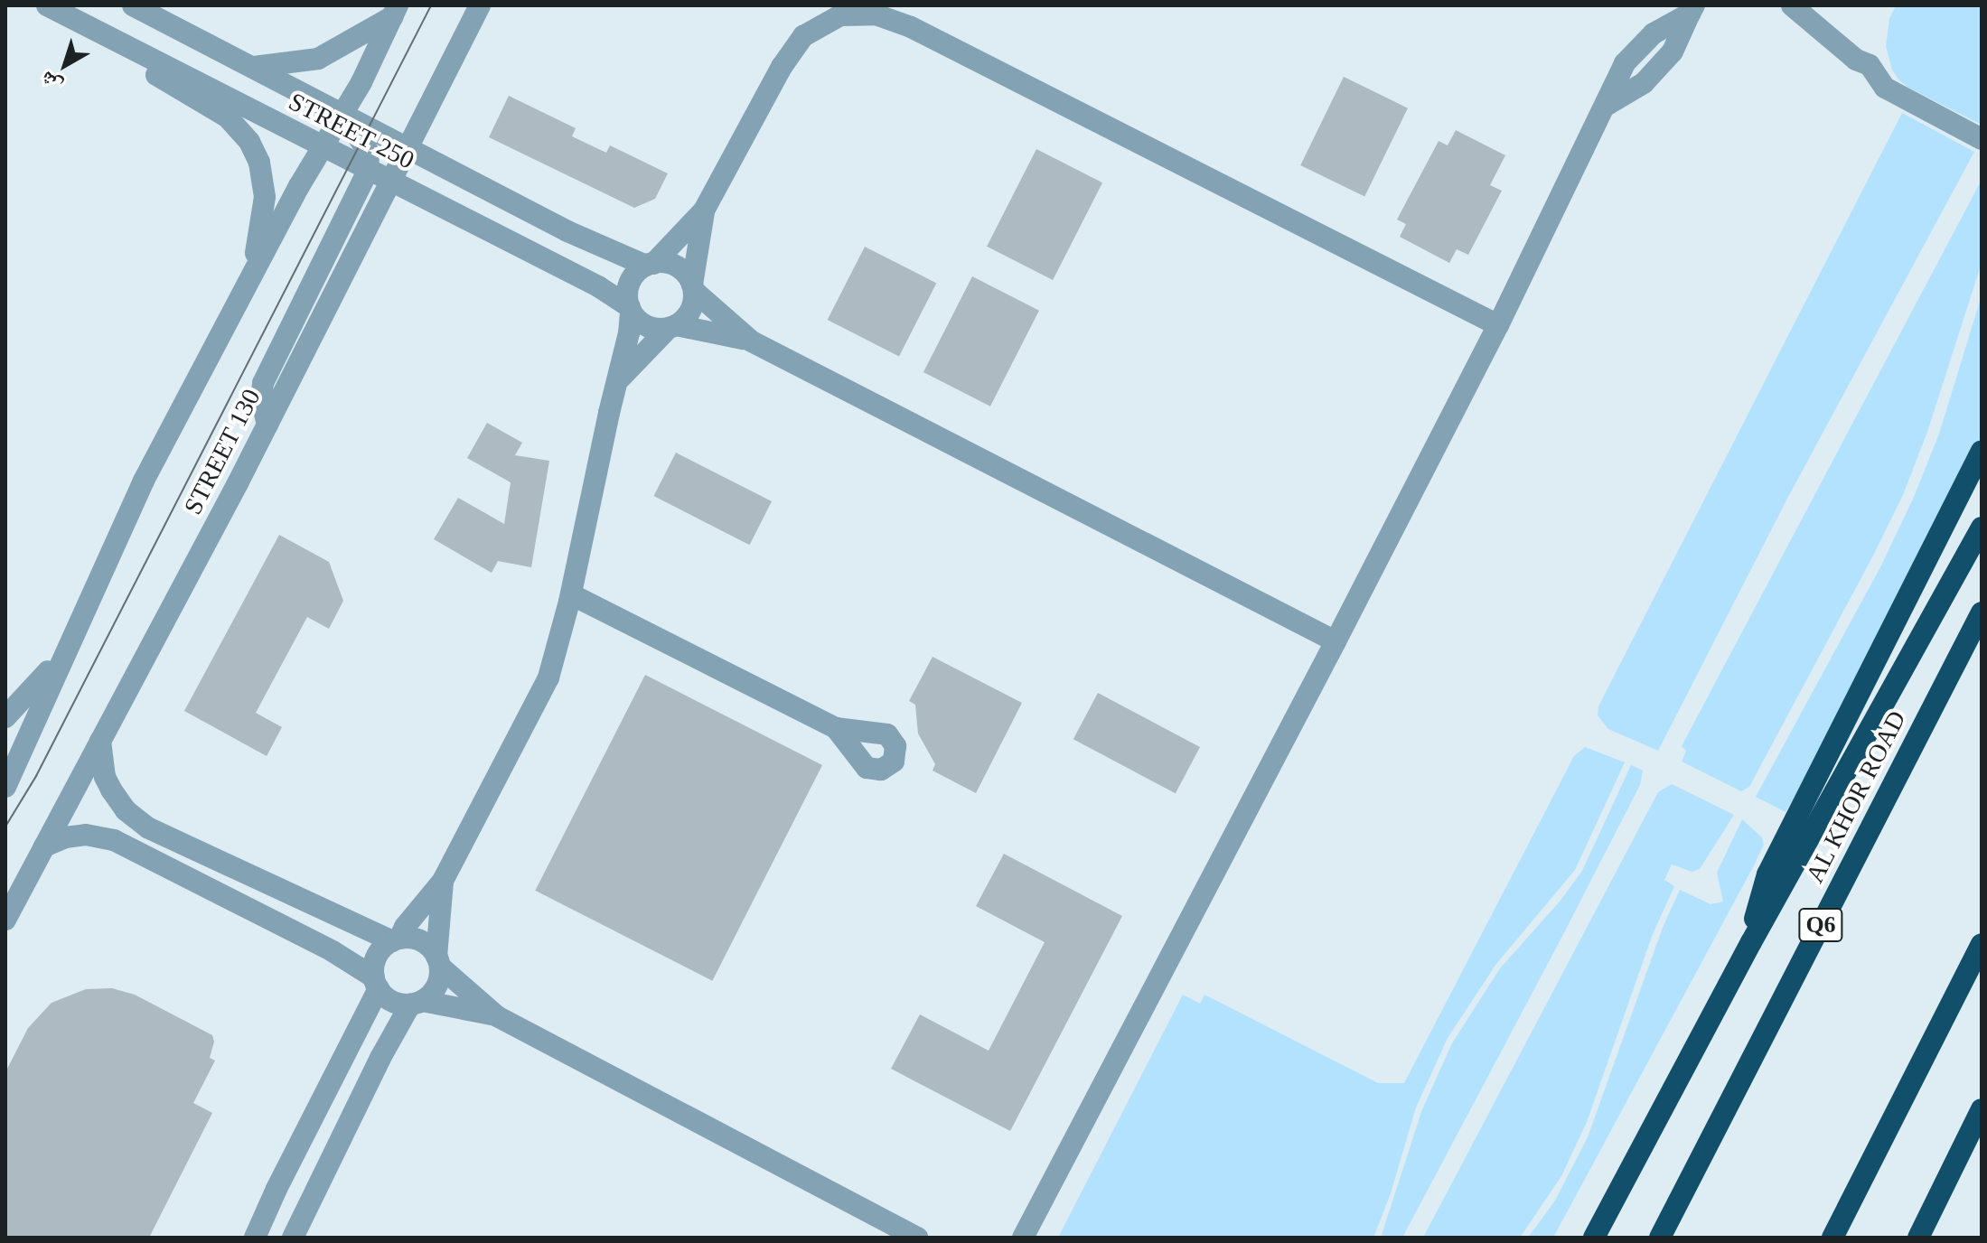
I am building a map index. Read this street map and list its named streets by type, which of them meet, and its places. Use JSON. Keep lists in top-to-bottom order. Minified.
{"streets":{"highway":["AL KHOR ROAD","Q6"],"street":["STREET 250","STREET 130"]},"crossings":[["STREET 250","STREET 130"]],"north":"bottom left"}
